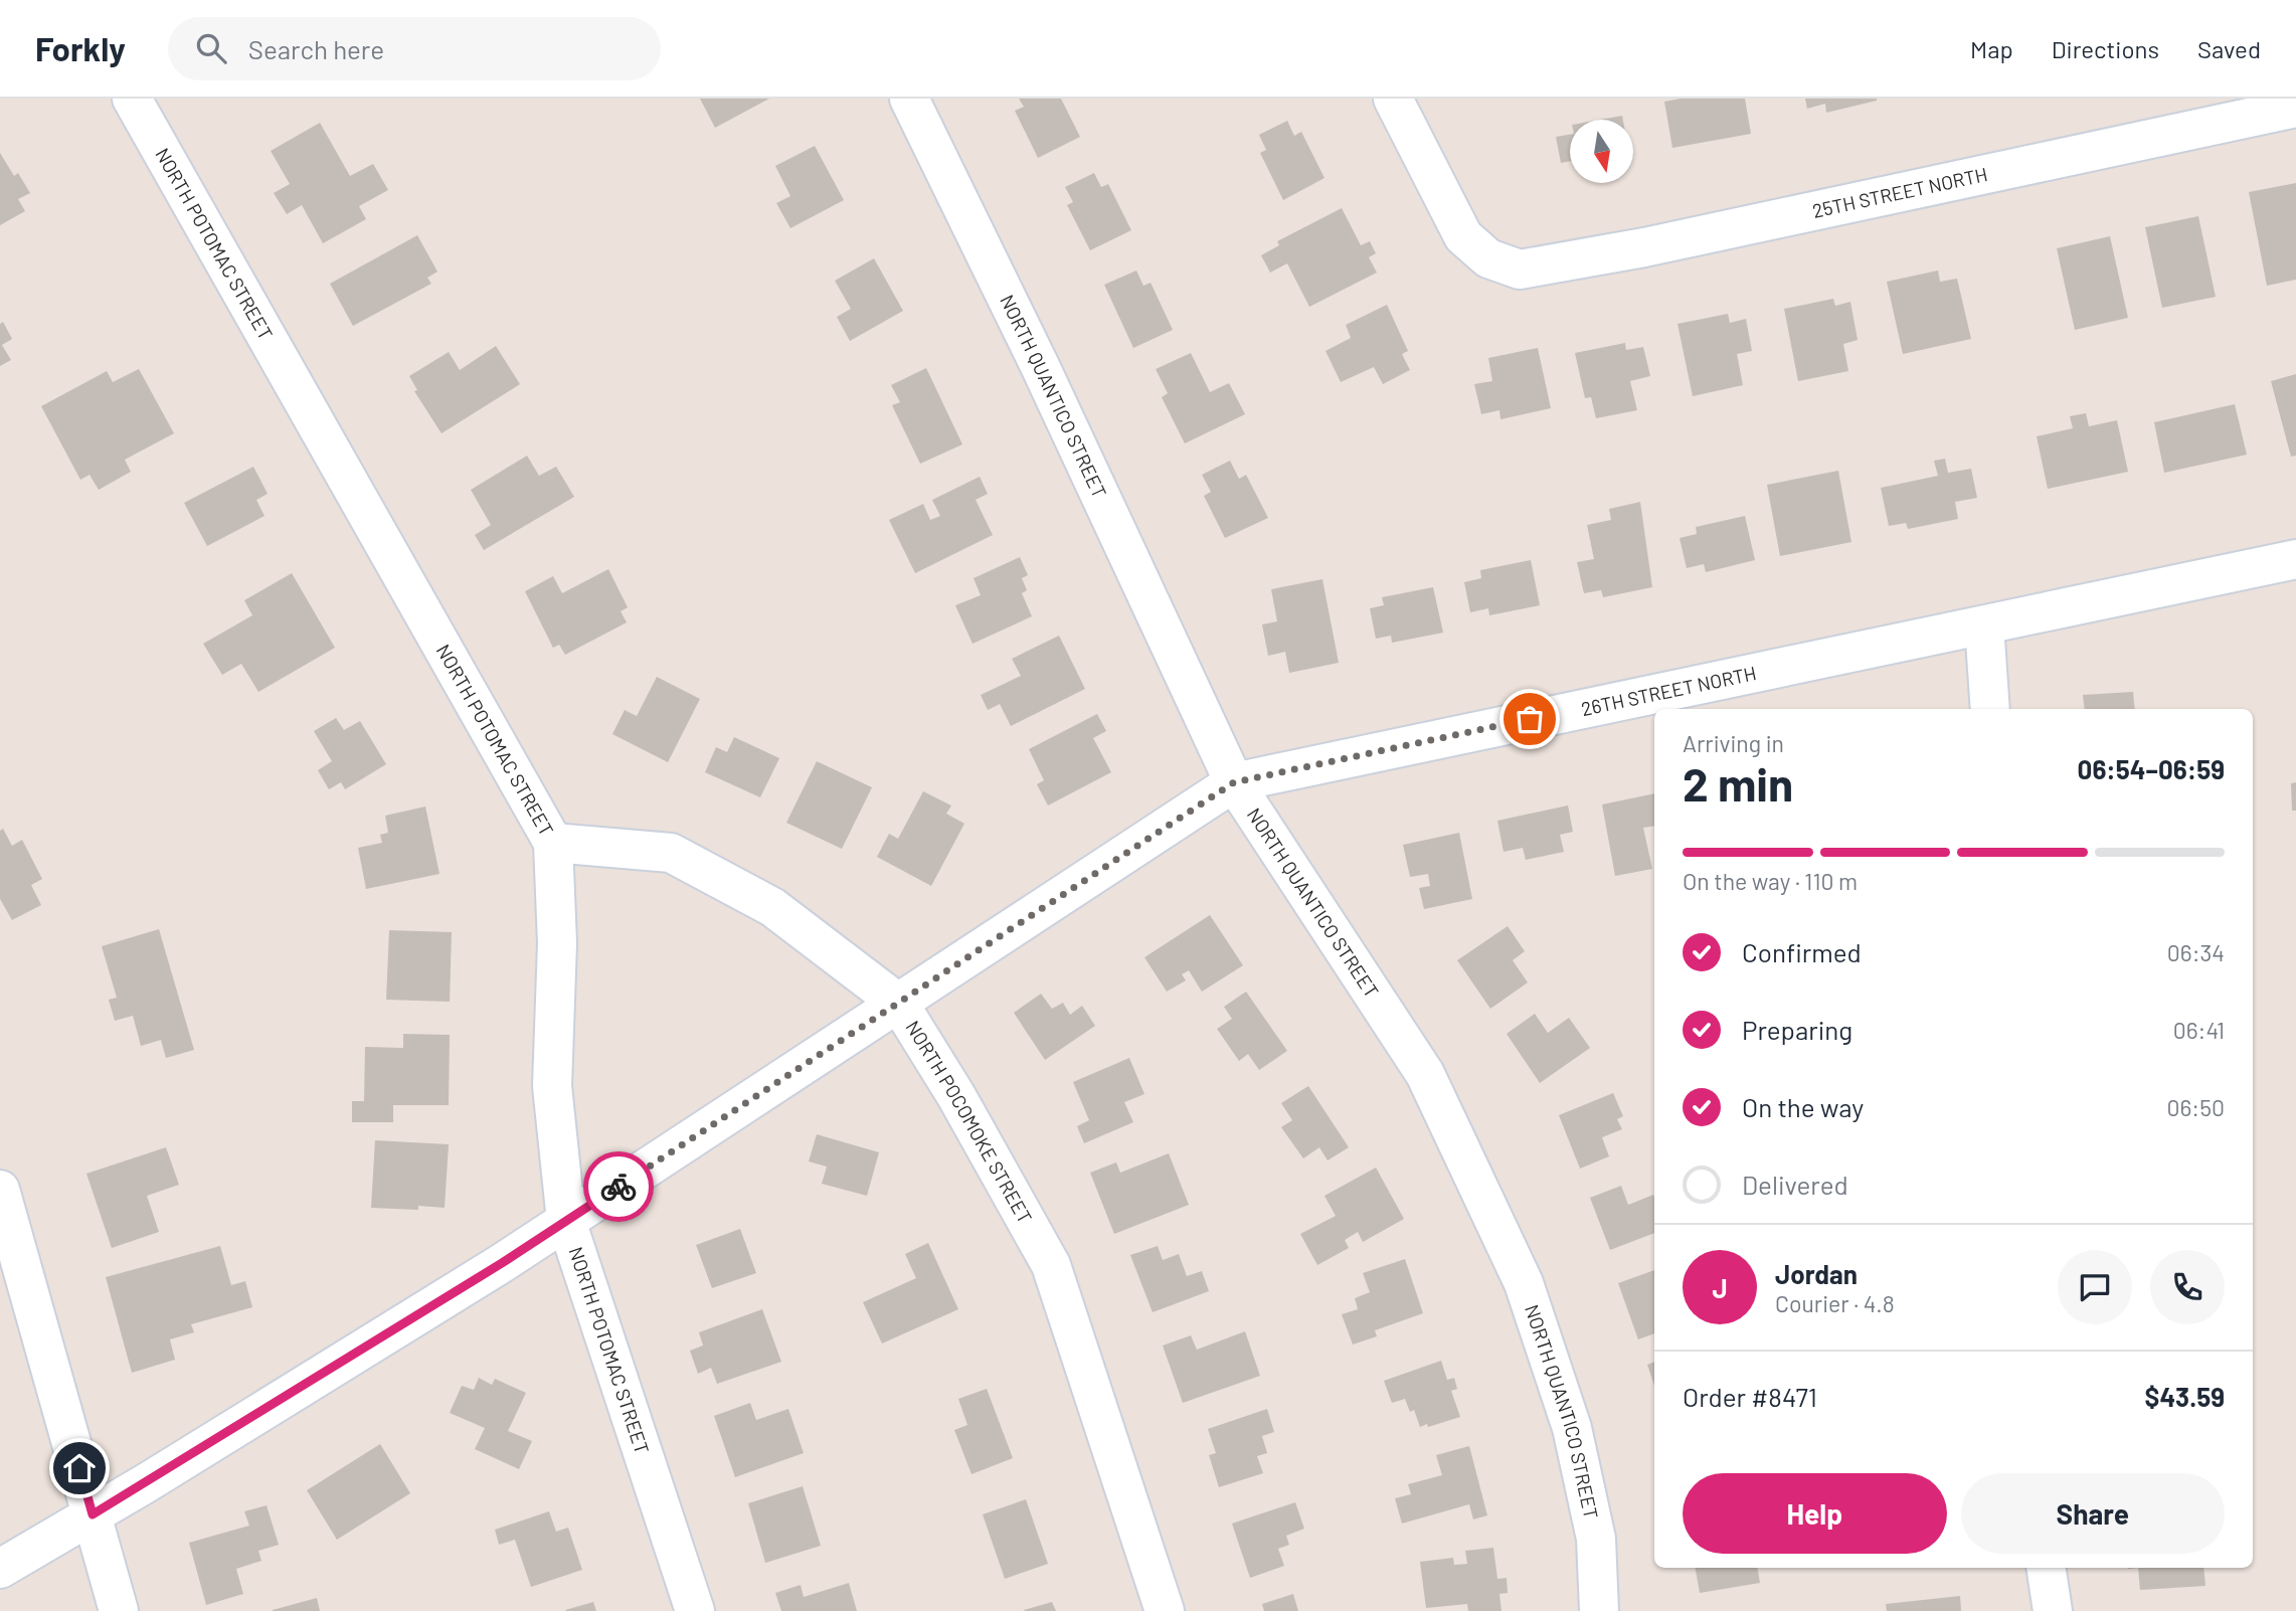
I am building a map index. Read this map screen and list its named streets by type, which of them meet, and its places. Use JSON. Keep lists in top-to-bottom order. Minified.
{"streets":{"street":["25TH STREET NORTH","NORTH POTOMAC STREET","NORTH QUANTICO STREET","26TH STREET NORTH","NORTH POCOMOKE STREET"]},"crossings":[["NORTH POTOMAC STREET","26TH STREET NORTH"],["NORTH POTOMAC STREET","NORTH POCOMOKE STREET"],["NORTH QUANTICO STREET","26TH STREET NORTH"],["26TH STREET NORTH","NORTH POCOMOKE STREET"]],"north":"bottom","page":{"header":"Forkly","search":"Search here","nav":["Map","Directions","Saved"],"heading":["2 min","Arriving in","06:54–06:59"],"panel":["Jordan","Courier · 4.8","Order #8471","$43.59"],"bar":"On the way · 110 m","list":[["Confirmed","06:34"],["Preparing","06:41"],["On the way","06:50"],"Delivered"],"round":"J","buttons":["Help","Share"]}}
